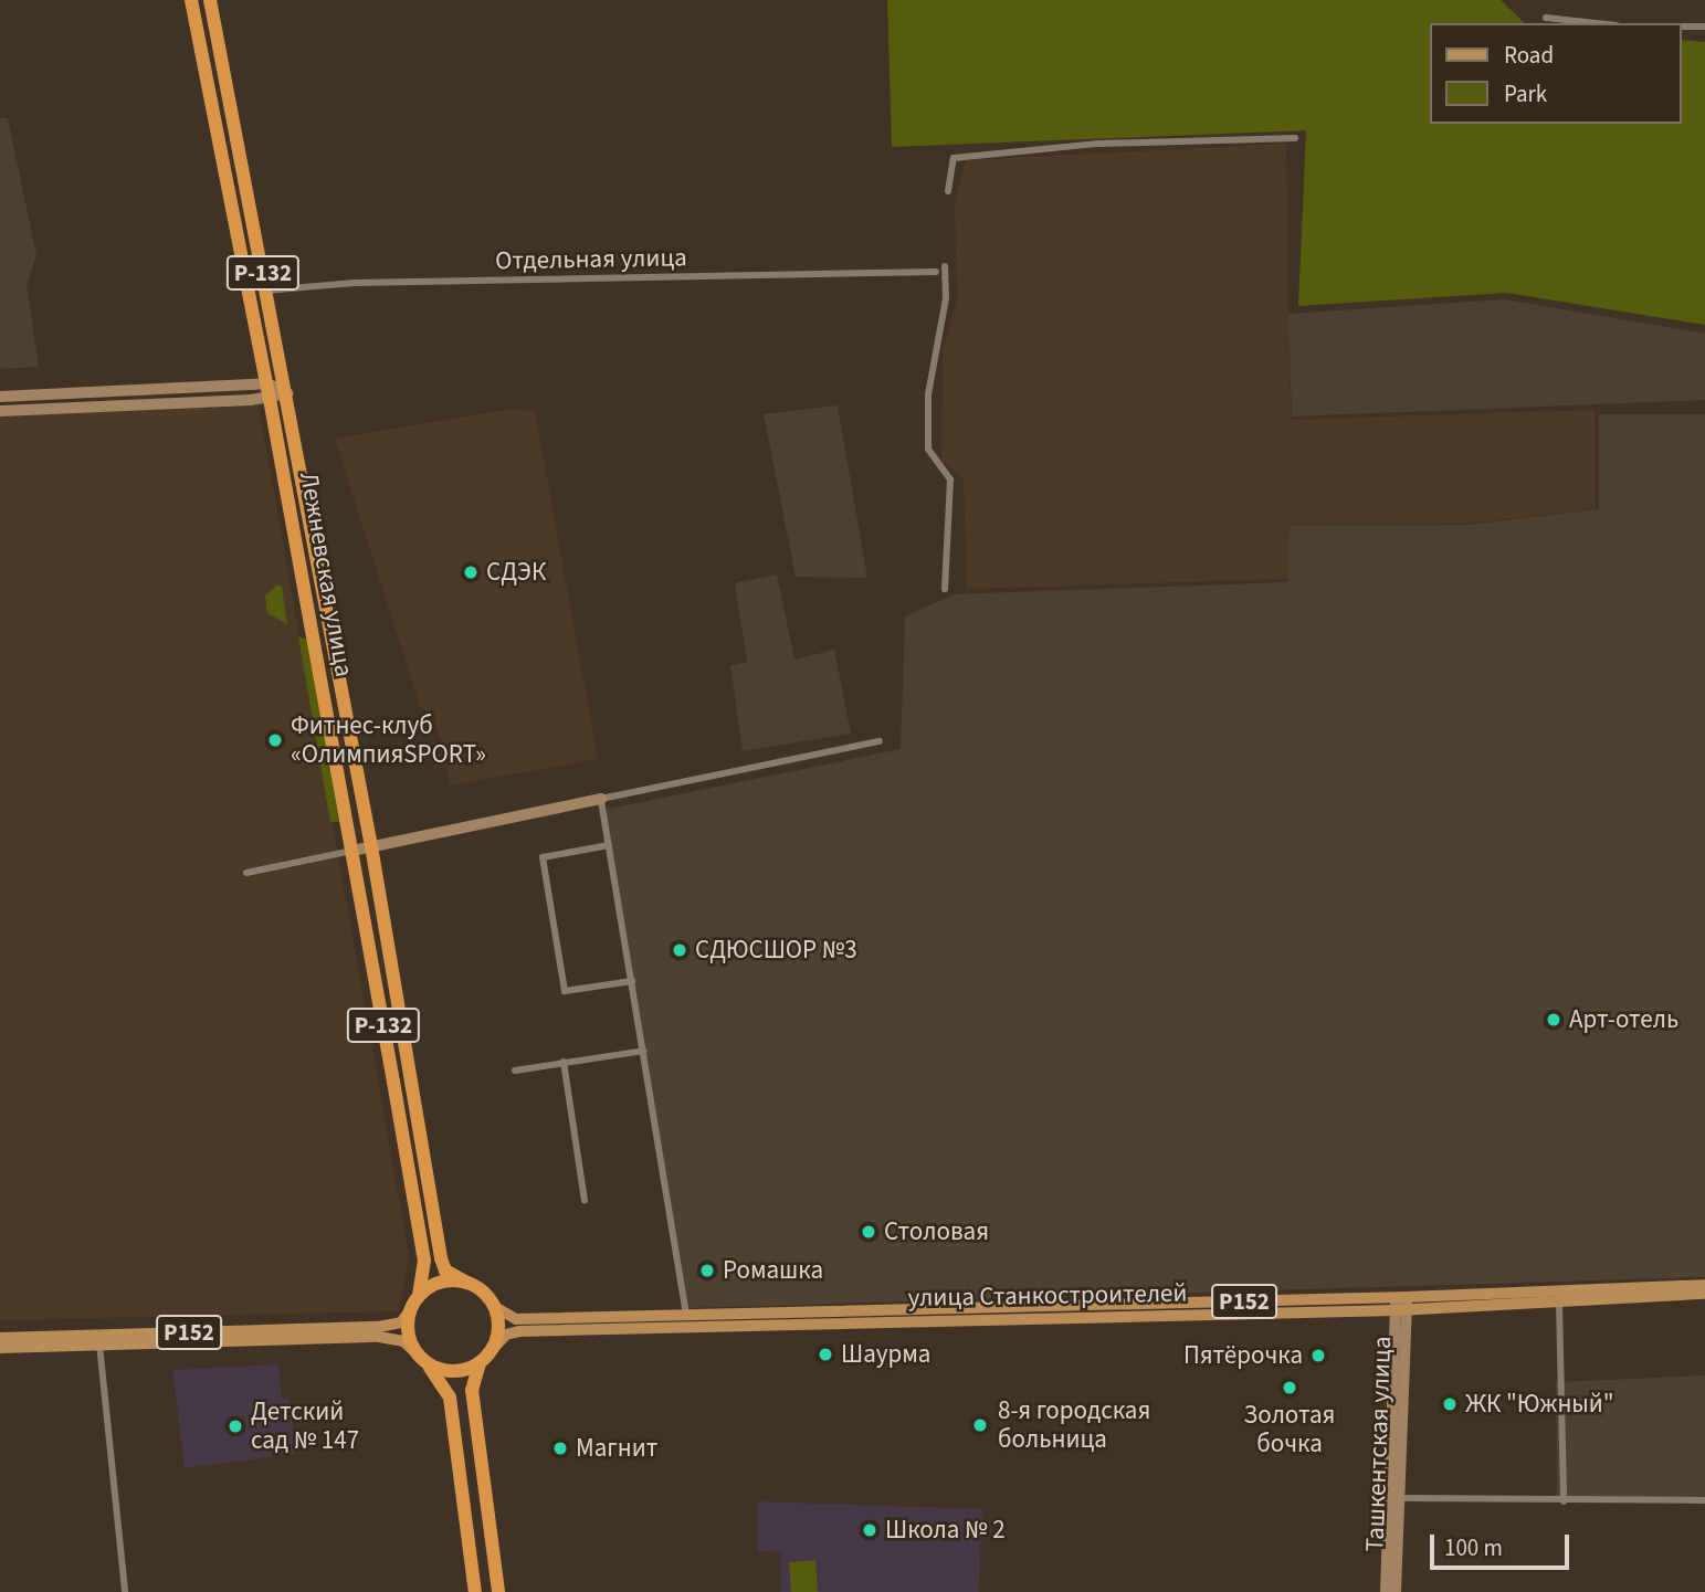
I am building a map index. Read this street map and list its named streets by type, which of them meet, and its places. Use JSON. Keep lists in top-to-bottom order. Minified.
{"streets":{"highway":["Р-132","Лежневская улица"],"main road":["улица Станкостроителей","Р152","Ташкентская улица"],"street":["Отдельная улица"]},"crossings":[["Отдельная улица","Лежневская улица"],["Лежневская улица","улица Станкостроителей"],["Лежневская улица","Р152"],["улица Станкостроителей","Р152"],["улица Станкостроителей","Ташкентская улица"]],"places":["СДЭК","Фитнес-клуб «ОлимпияSPORT»","СДЮСШОР №3","Арт-отель","Столовая","Ромашка","Шаурма","Пятёрочка","Золотая бочка","ЖК \"Южный\"","8-я городская больница","Детский сад № 147","Магнит","Школа № 2"],"legend":["Road","Park"],"scale_bar":"100 m"}
